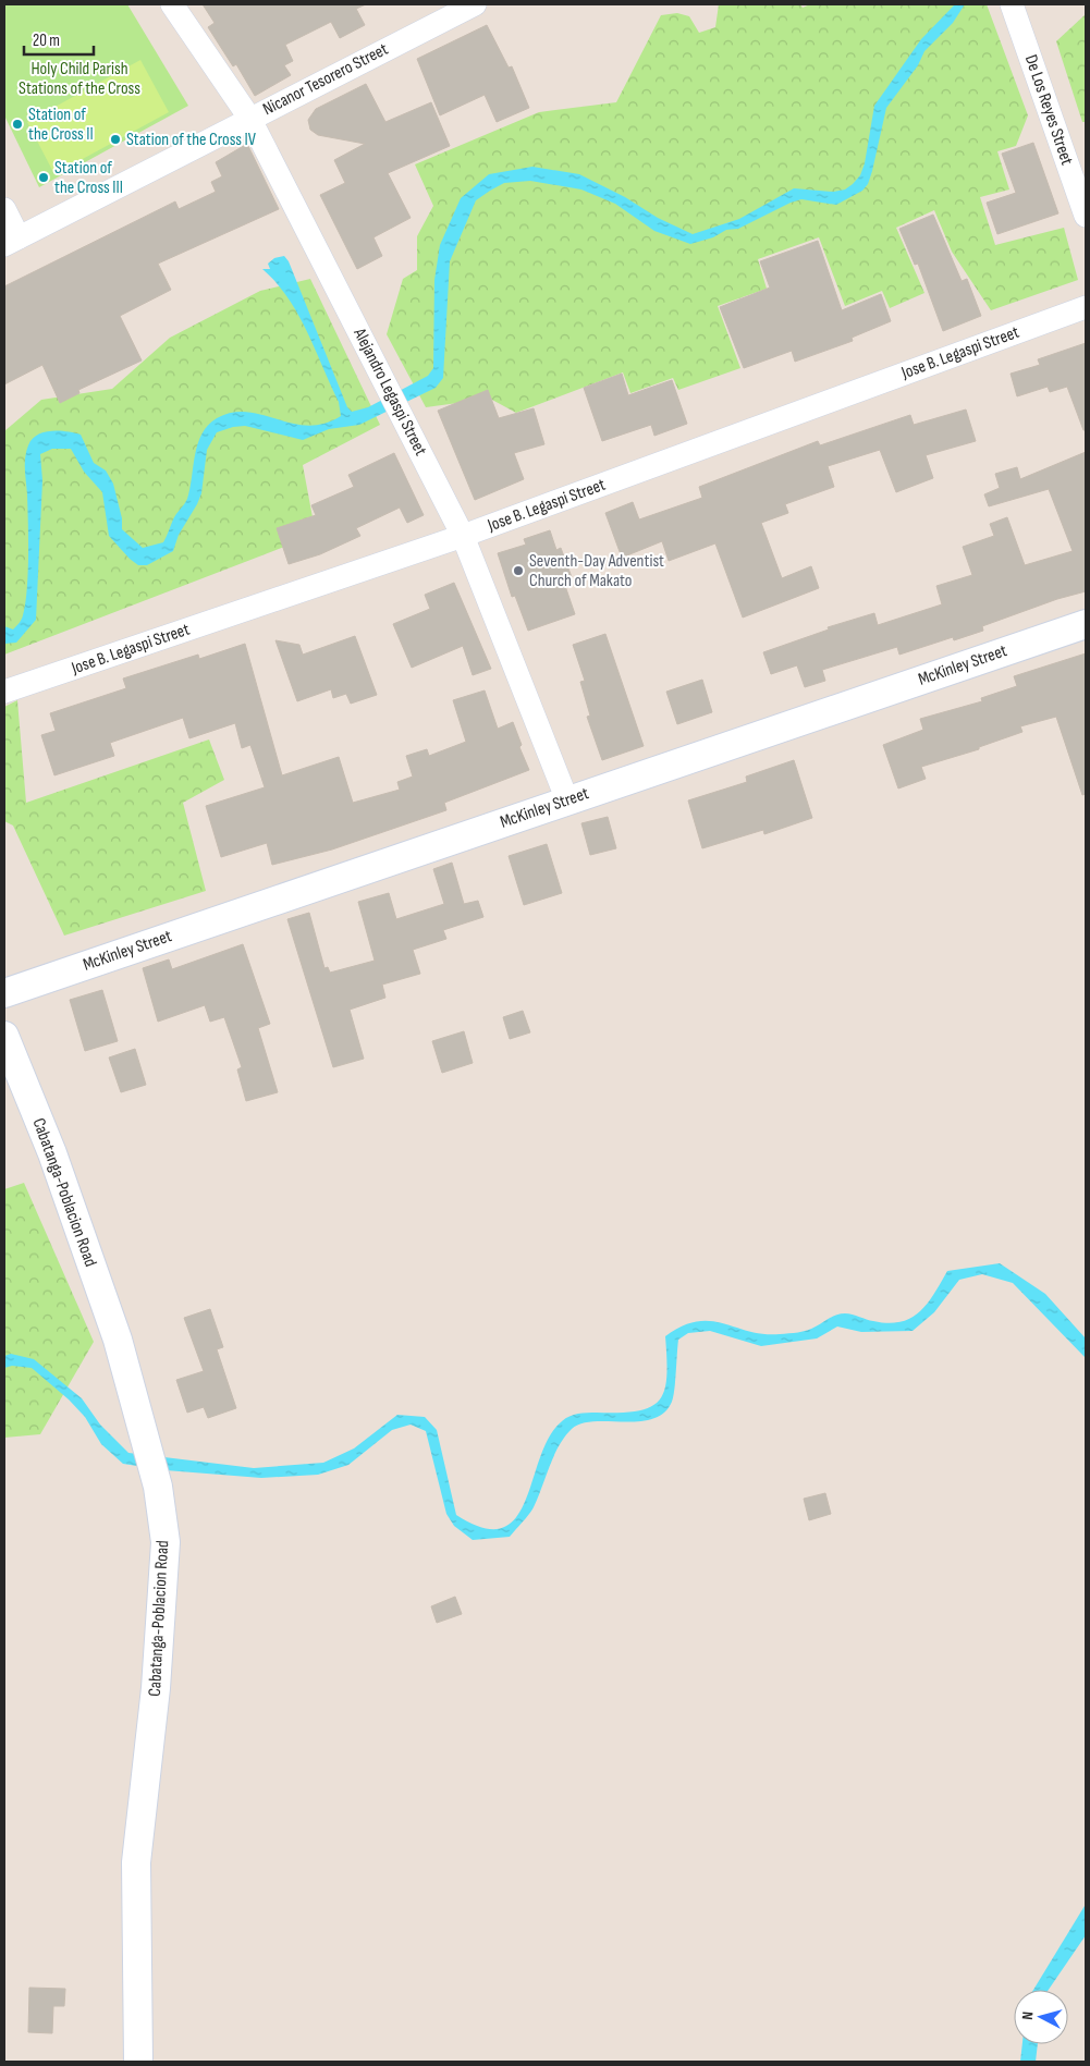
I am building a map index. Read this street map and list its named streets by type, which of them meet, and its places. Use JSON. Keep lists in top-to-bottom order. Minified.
{"streets":{"street":["Nicanor Tesorero Street","De Los Reyes Street","Jose B. Legaspi Street","Alejandro Legaspi Street","McKinley Street","Cabatanga-Poblacion Road"]},"crossings":[["Nicanor Tesorero Street","Alejandro Legaspi Street"],["Jose B. Legaspi Street","Alejandro Legaspi Street"],["Alejandro Legaspi Street","McKinley Street"]],"parks":["Holy Child Parish Stations of the Cross"],"places":["Station of the Cross II","Station of the Cross IV","Station of the Cross III","Seventh-Day Adventist Church of Makato"],"scale_bar":"20 m","north":"left"}
